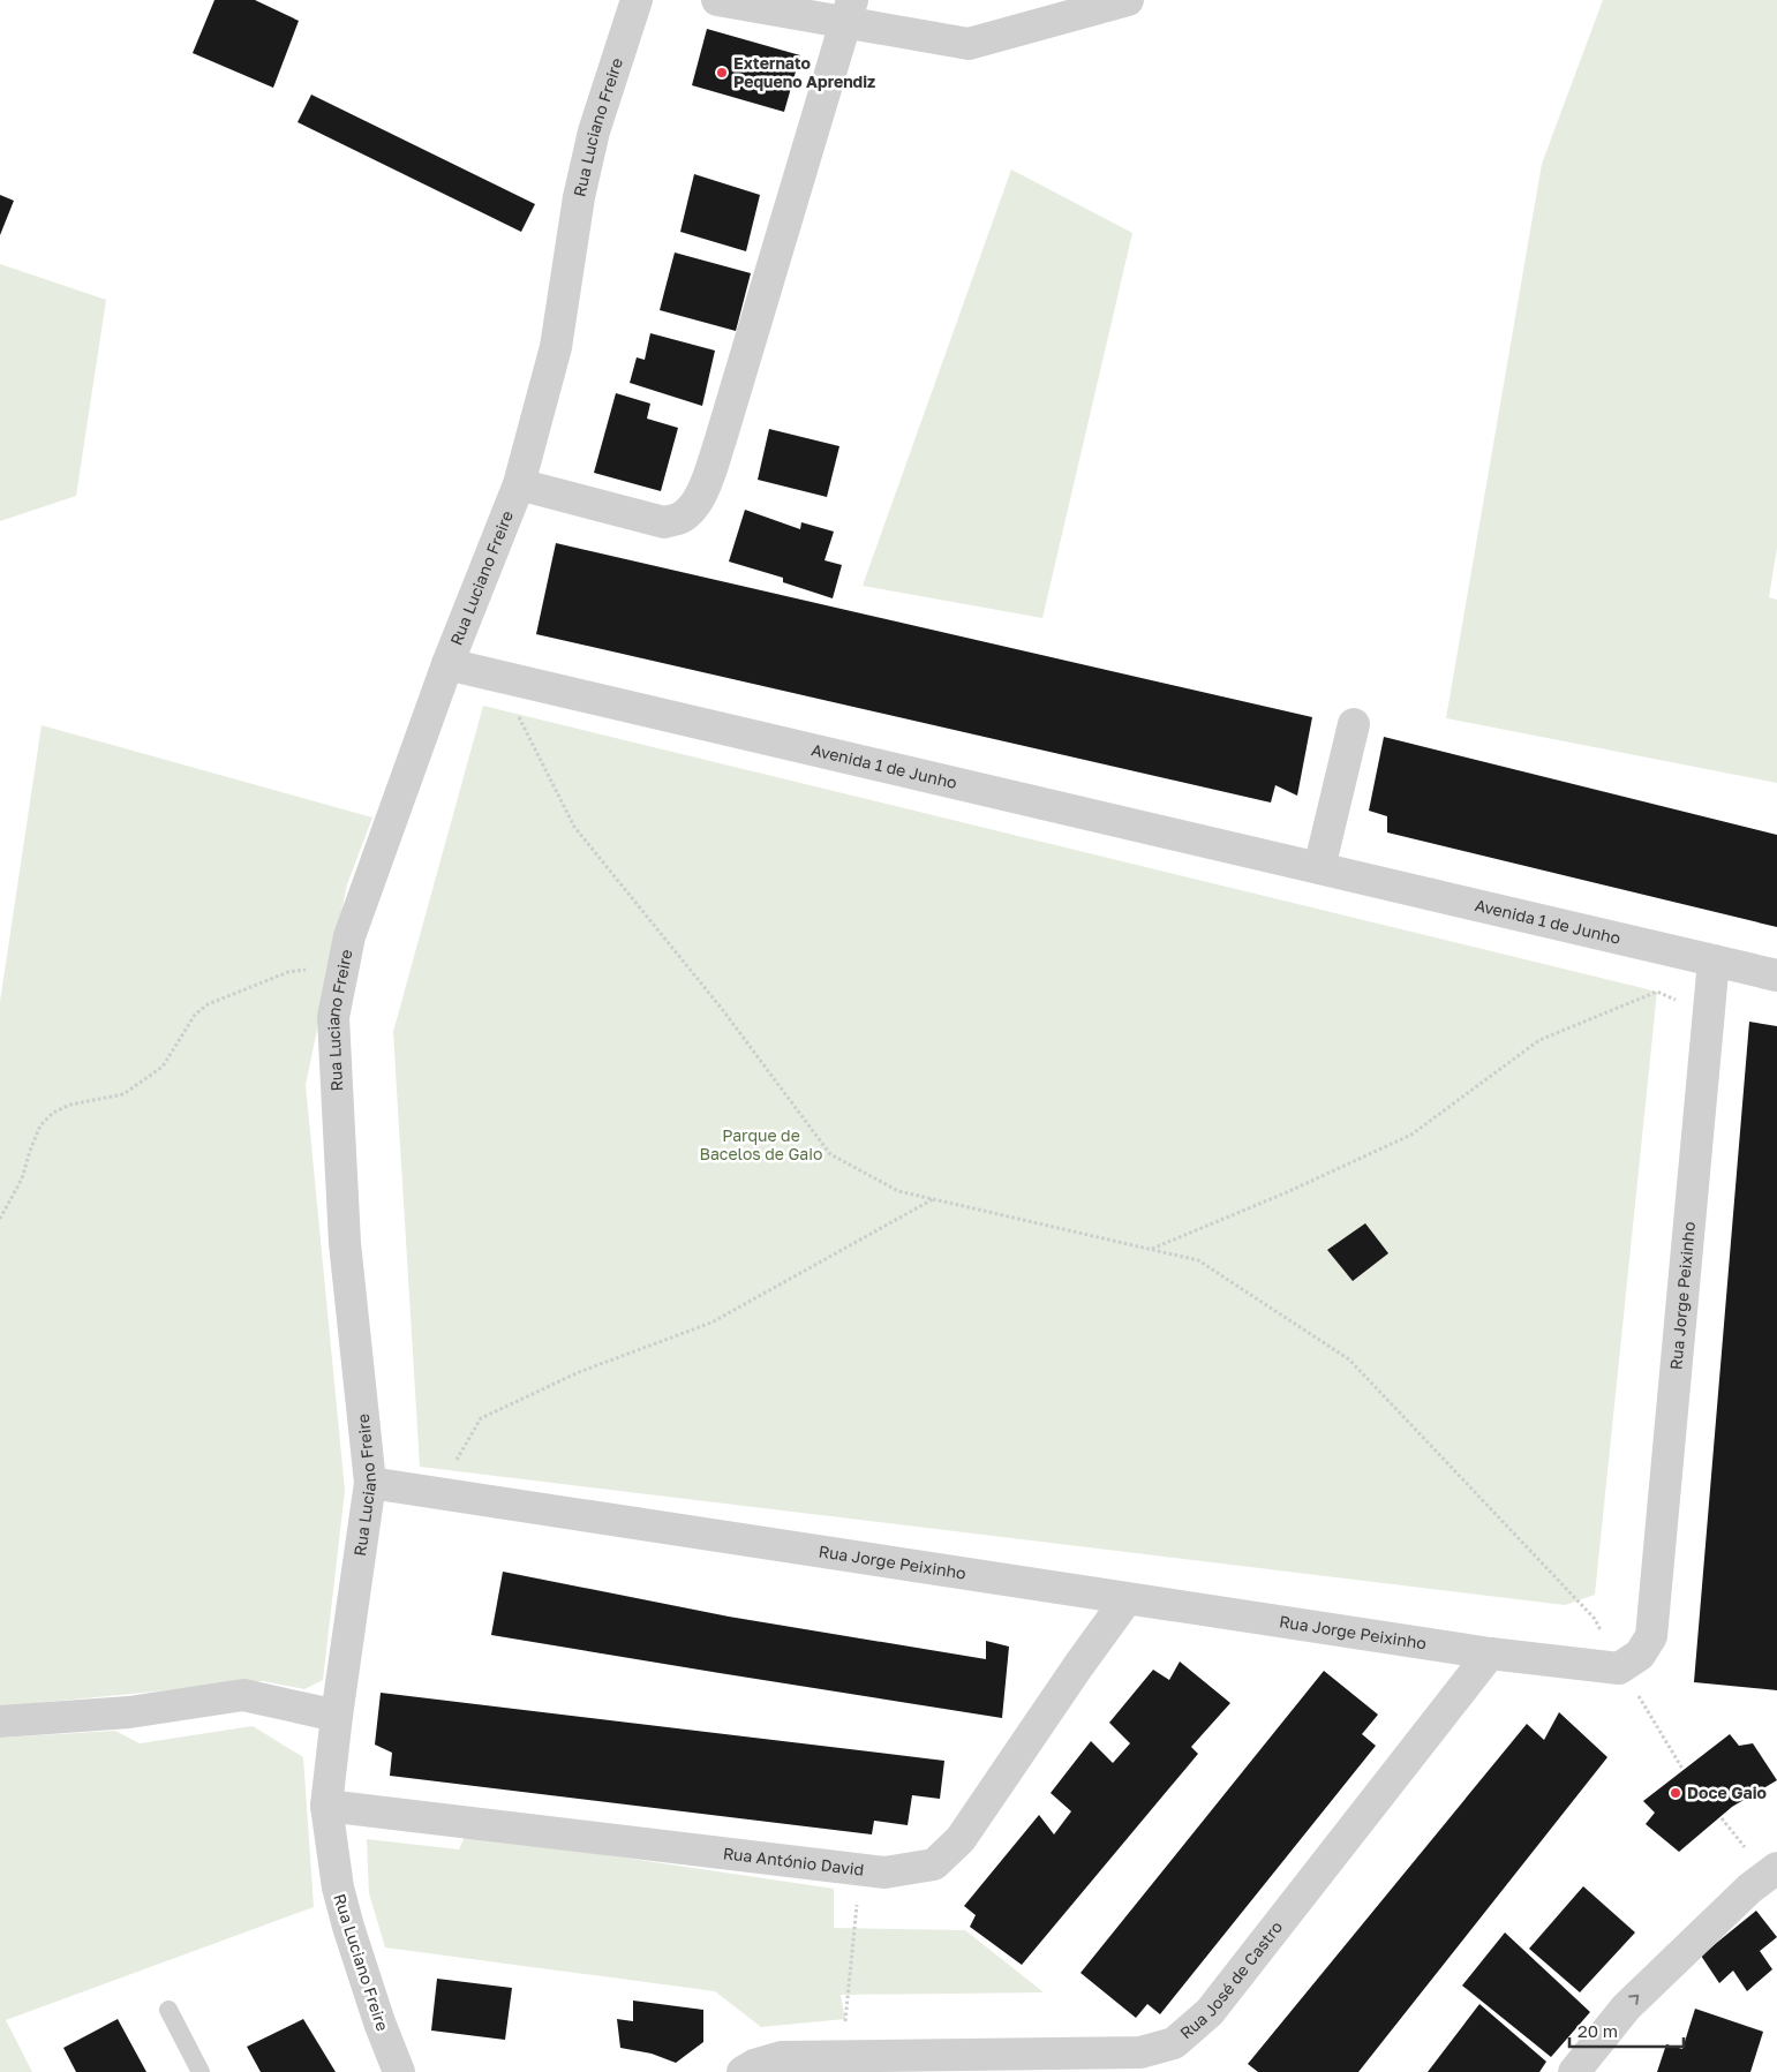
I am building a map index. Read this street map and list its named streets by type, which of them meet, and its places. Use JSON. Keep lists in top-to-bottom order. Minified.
{"streets":{"street":["Rua Luciano Freire","Avenida 1 de Junho","Rua Jorge Peixinho","Rua António David","Rua José de Castro"]},"crossings":[["Rua Luciano Freire","Avenida 1 de Junho"],["Rua Luciano Freire","Rua Jorge Peixinho"],["Rua Luciano Freire","Rua António David"],["Avenida 1 de Junho","Rua Jorge Peixinho"],["Rua Jorge Peixinho","Rua António David"],["Rua Jorge Peixinho","Rua José de Castro"]],"parks":["Parque de Bacelos de Gaio"],"places":["Externato Pequeno Aprendiz","Doce Gaio"],"scale_bar":"20 m"}
